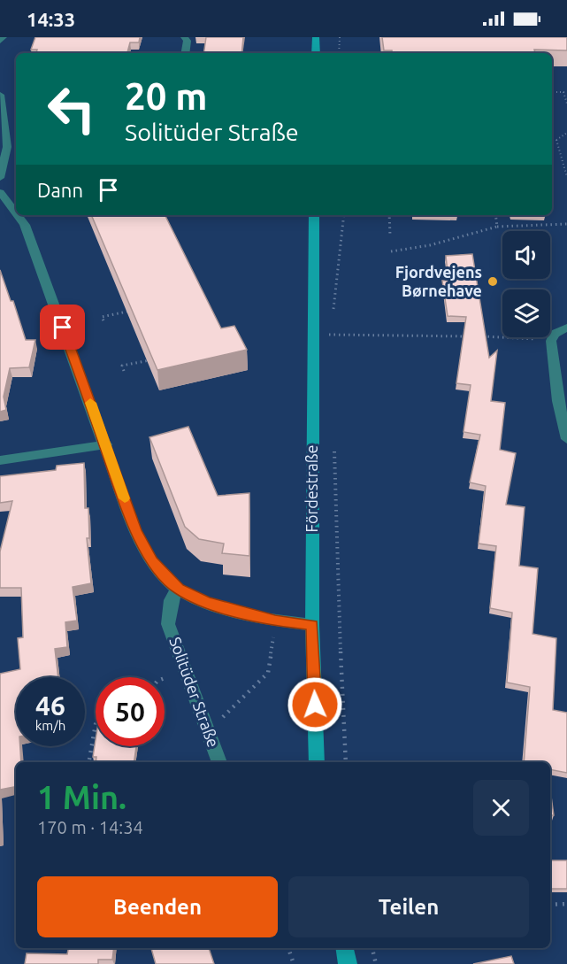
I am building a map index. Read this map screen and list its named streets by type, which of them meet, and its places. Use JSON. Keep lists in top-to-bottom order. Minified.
{"streets":{"main road":["Fördestraße"],"street":["Solitüder Straße"]},"places":["Fjordvejens Børnehave"],"page":{"status":"14:33","turn":["20 m","Solitüder Straße"],"then":"Dann","speed":"46 km/h","limit":"50","heading":["1 Min.","170 m · 14:34"],"buttons":["Beenden","Teilen"]}}
